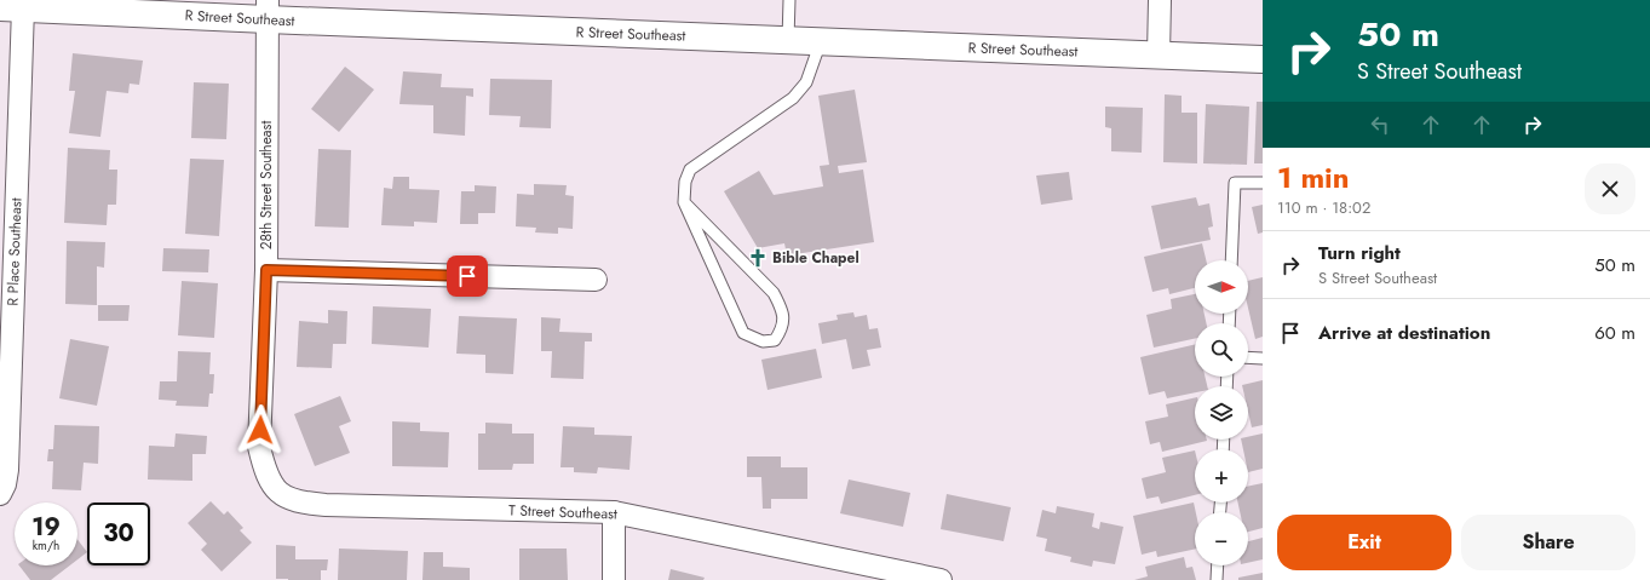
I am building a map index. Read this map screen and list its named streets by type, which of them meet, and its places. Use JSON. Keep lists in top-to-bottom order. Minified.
{"streets":{"street":["R Street Southeast","28th Street Southeast","R Place Southeast","T Street Southeast"]},"crossings":[["R Street Southeast","28th Street Southeast"],["R Street Southeast","R Place Southeast"],["28th Street Southeast","T Street Southeast"]],"places":{"church":["Bible Chapel"]},"north":"right","page":{"turn":["50 m","S Street Southeast"],"heading":["1 min","110 m · 18:02"],"list":[{"name":"Turn right","note":"S Street Southeast","value":"50 m"},{"name":"Arrive at destination","value":"60 m"}],"map_buttons":["+","−"],"speed":"19 km/h","limit":"30","buttons":["Exit","Share"]}}
